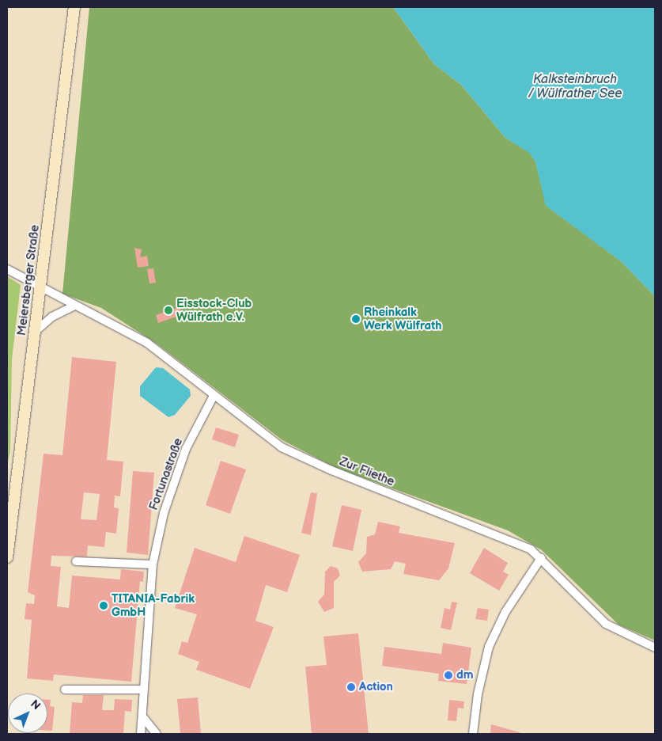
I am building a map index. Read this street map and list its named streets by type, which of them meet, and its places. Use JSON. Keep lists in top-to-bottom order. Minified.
{"streets":{"main road":["Meiersberger Straße"],"street":["Zur Fliethe","Fortunastraße"]},"crossings":[["Meiersberger Straße","Zur Fliethe"],["Zur Fliethe","Fortunastraße"]],"water":["Kalksteinbruch / Wülfrather See"],"places":["Eisstock-Club Wülfrath e.V.","Rheinkalk Werk Wülfrath","TITANIA-Fabrik GmbH","dm","Action"],"north":"top right"}
